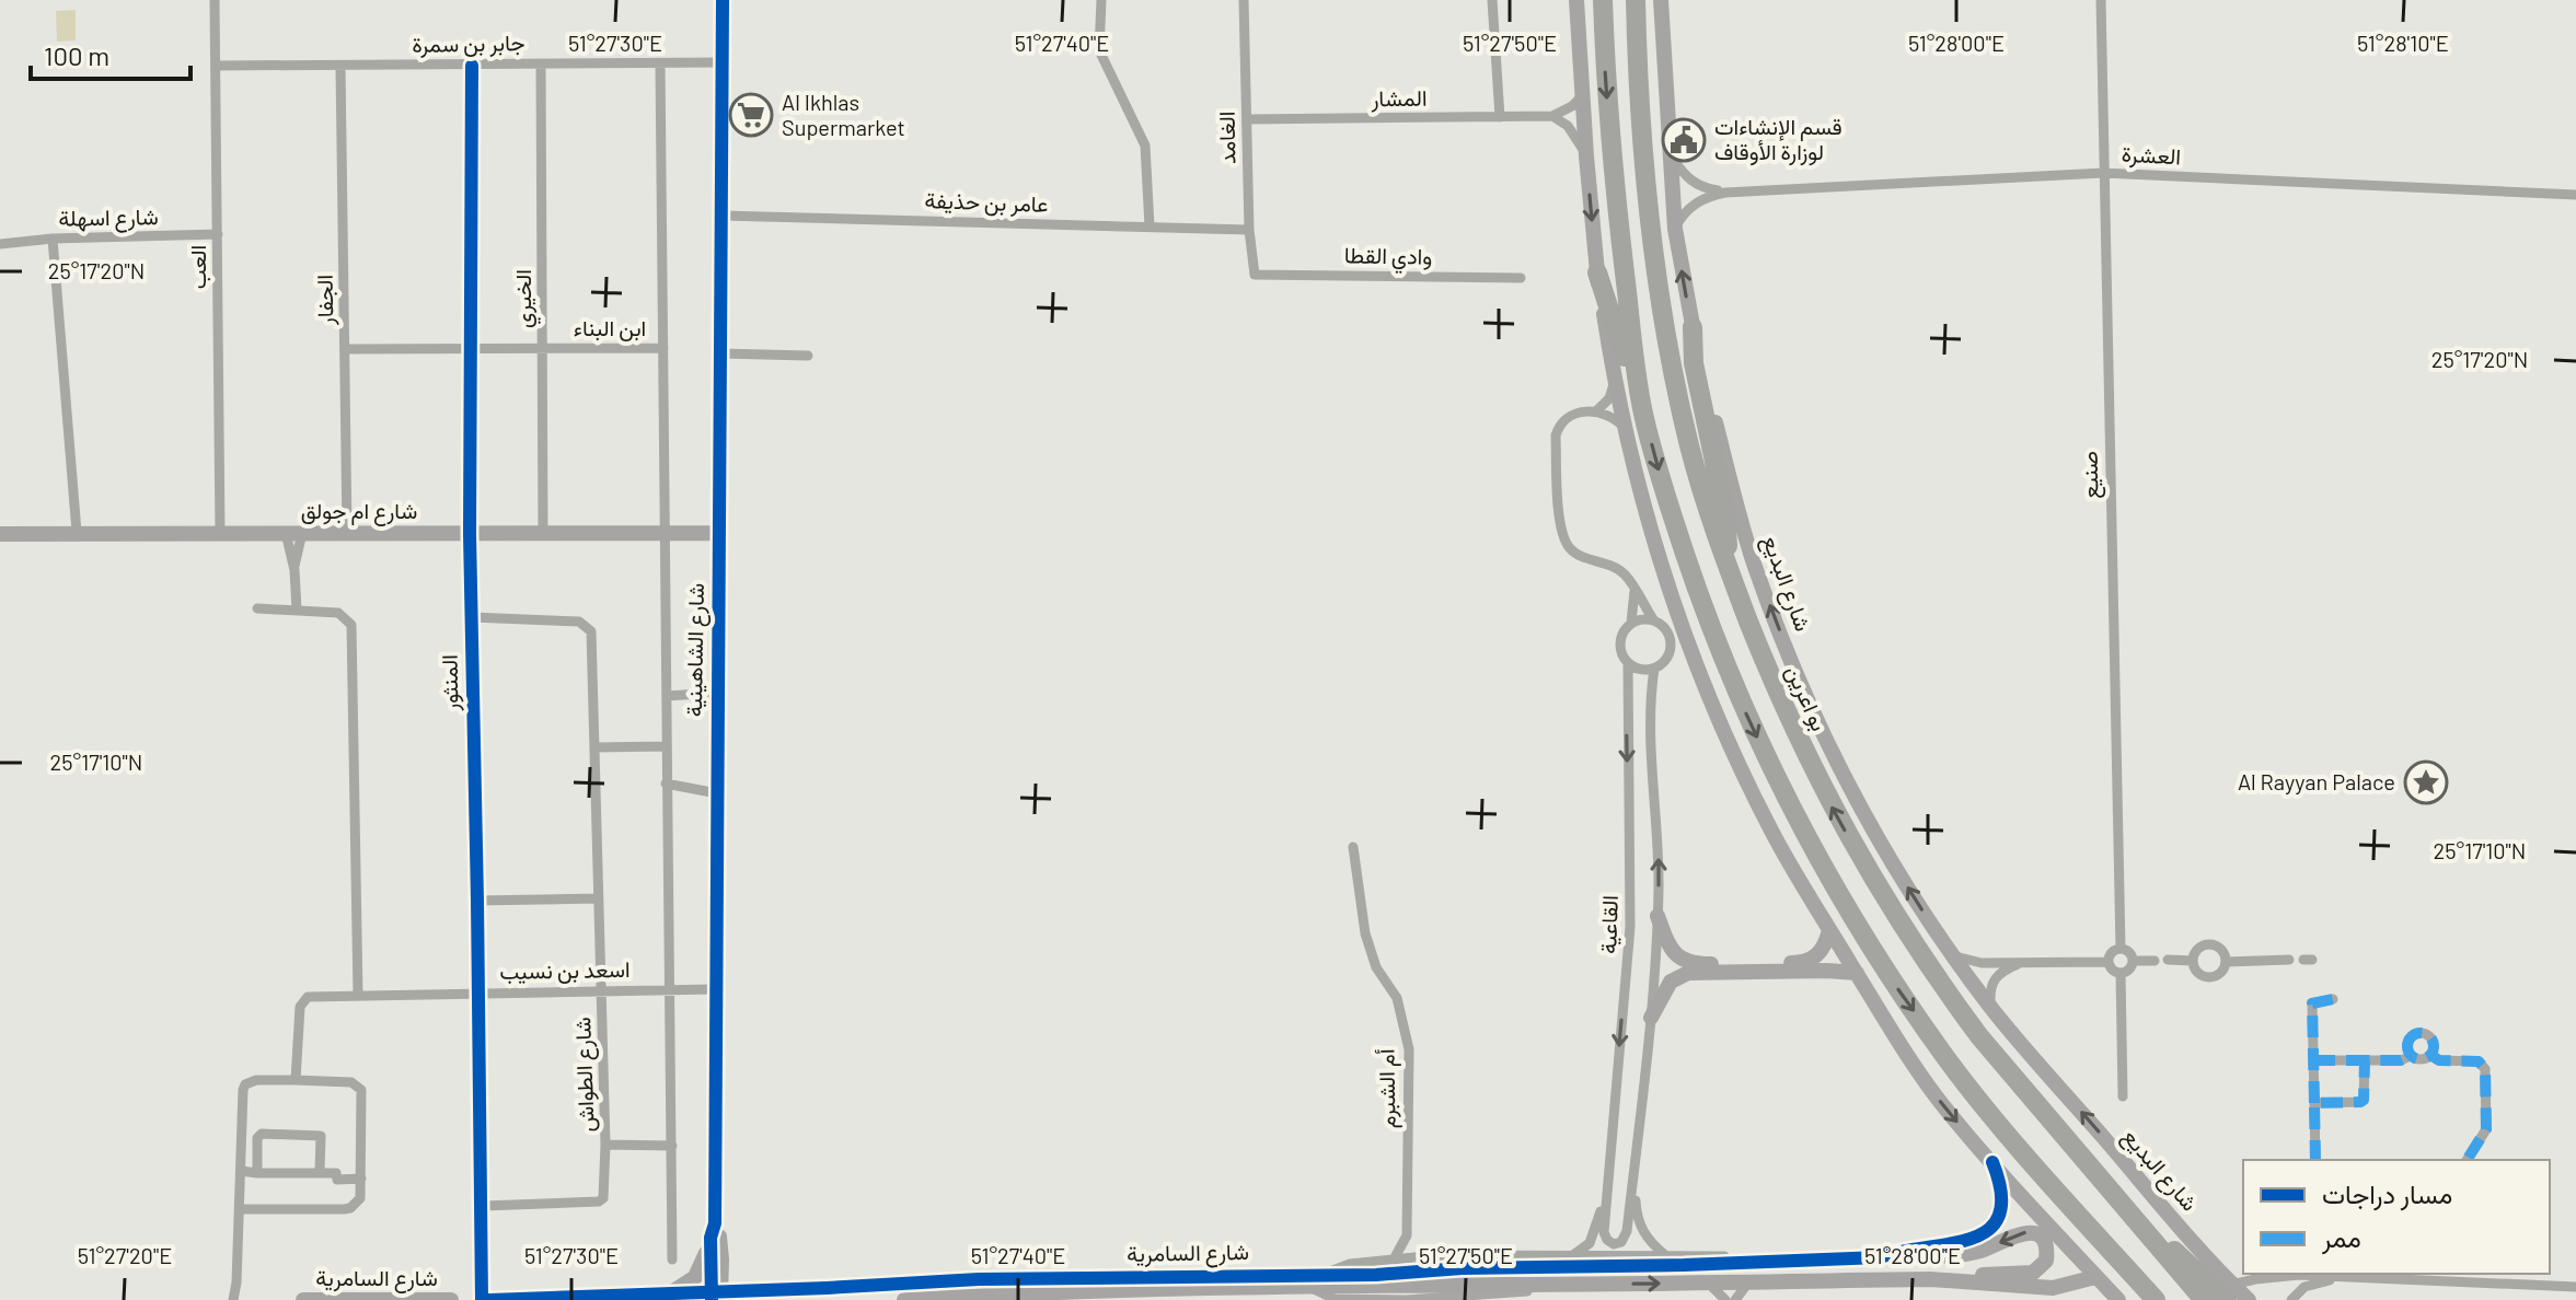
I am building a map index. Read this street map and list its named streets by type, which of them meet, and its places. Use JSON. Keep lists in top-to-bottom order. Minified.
{"streets":{"highway":["بو اعرين"],"street":["جابر بن سمرة","المشار","الغامد","العشرة","عامر بن حذيفة","شارع اسهلة","وادي القطا","العب","الخيري","الجفار","ابن البناء","صنيع","شارع ام جولق","شارع البديع","شارع الشاهينية","المنثور","القاعية","اسعد بن نسيب","شارع الطواش","أم الشبرم","شارع السامرية"]},"crossings":[["جابر بن سمرة","العب"],["جابر بن سمرة","الخيري"],["جابر بن سمرة","الجفار"],["جابر بن سمرة","شارع الشاهينية"],["جابر بن سمرة","المنثور"],["المشار","الغامد"],["الغامد","عامر بن حذيفة"],["الغامد","وادي القطا"],["العشرة","صنيع"],["العشرة","شارع البديع"],["عامر بن حذيفة","شارع الشاهينية"],["شارع اسهلة","العب"],["العب","شارع ام جولق"],["الخيري","ابن البناء"],["الخيري","شارع ام جولق"],["الجفار","ابن البناء"],["الجفار","شارع ام جولق"],["ابن البناء","شارع الشاهينية"],["ابن البناء","المنثور"],["شارع ام جولق","شارع الشاهينية"],["شارع ام جولق","المنثور"],["شارع الشاهينية","اسعد بن نسيب"],["شارع الشاهينية","شارع الطواش"],["شارع الشاهينية","شارع السامرية"],["المنثور","اسعد بن نسيب"],["المنثور","شارع الطواش"],["القاعية","شارع السامرية"],["اسعد بن نسيب","شارع الطواش"],["أم الشبرم","شارع السامرية"]],"places":{"supermarket":["Al Ikhlas Supermarket"],"public building":["قسم الإنشاءات لوزارة الأوقاف"],"place":["Al Rayyan Palace"]},"legend":["مسار دراجات","ممر"],"scale_bar":"100 m","coordinates":["51°27'30\"E","51°27'40\"E","51°27'50\"E","51°28'00\"E","51°28'10\"E","25°17'20\"N","25°17'10\"N","51°27'20\"E"]}
